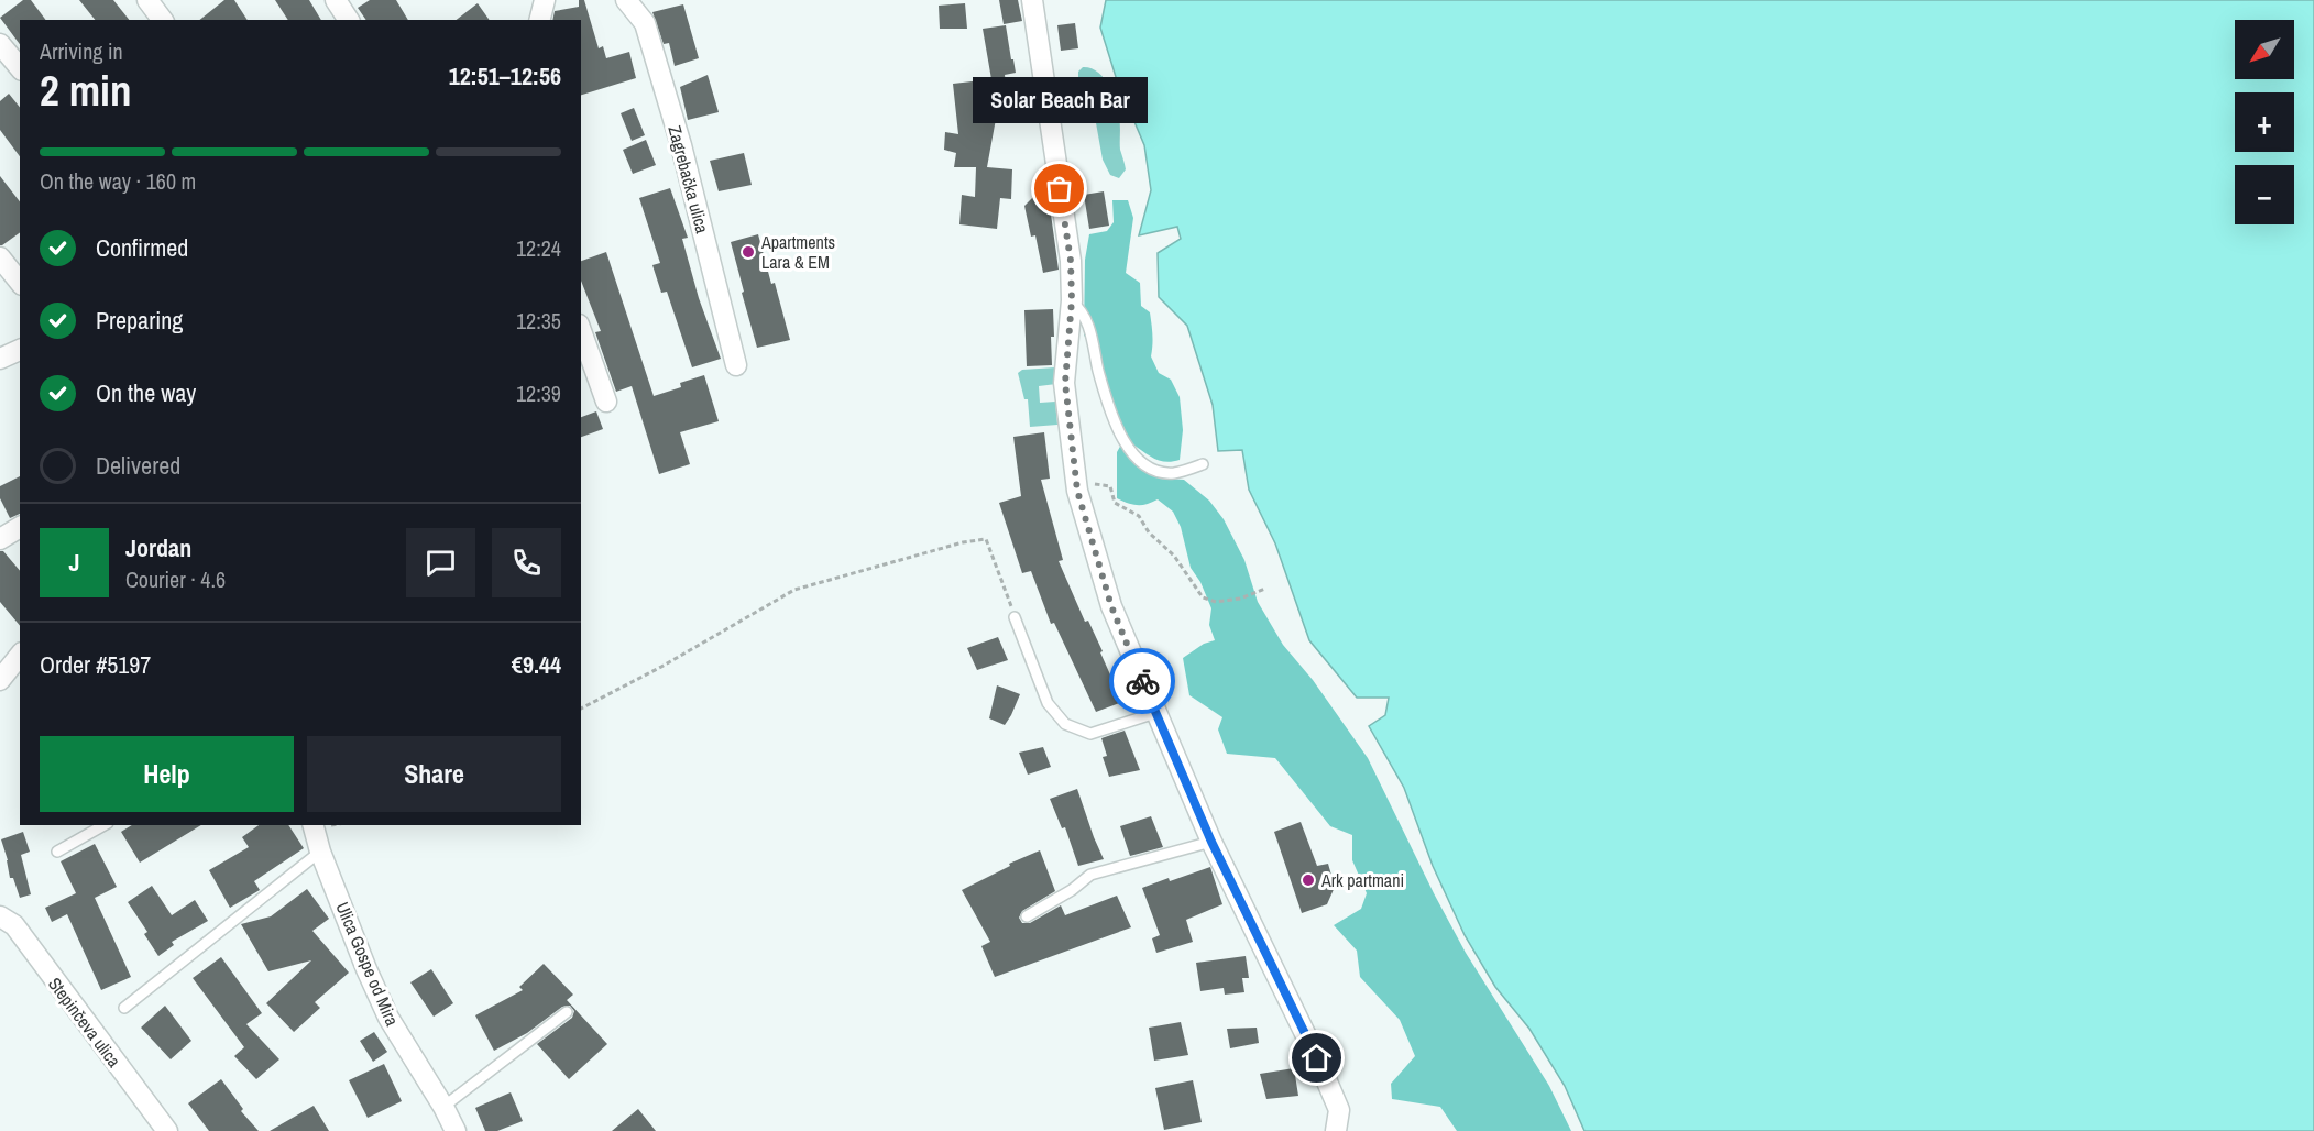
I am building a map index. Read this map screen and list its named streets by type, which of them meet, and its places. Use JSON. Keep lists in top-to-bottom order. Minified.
{"streets":{"street":["Zagrebačka ulica","Ulica Gospe od Mira","Stepinčeva ulica"]},"places":["Solar Beach Bar","Apartments Lara & EM","Ark partmani"],"north":"bottom left","page":{"map_buttons":["+","−"],"heading":["2 min","Arriving in","12:51–12:56"],"panel":["Jordan","Courier · 4.6","Order #5197","€9.44"],"bubble":"Solar Beach Bar","bar":"On the way · 160 m","list":[["Confirmed","12:24"],["Preparing","12:35"],["On the way","12:39"],"Delivered"],"round":"J","buttons":["Help","Share"]}}
